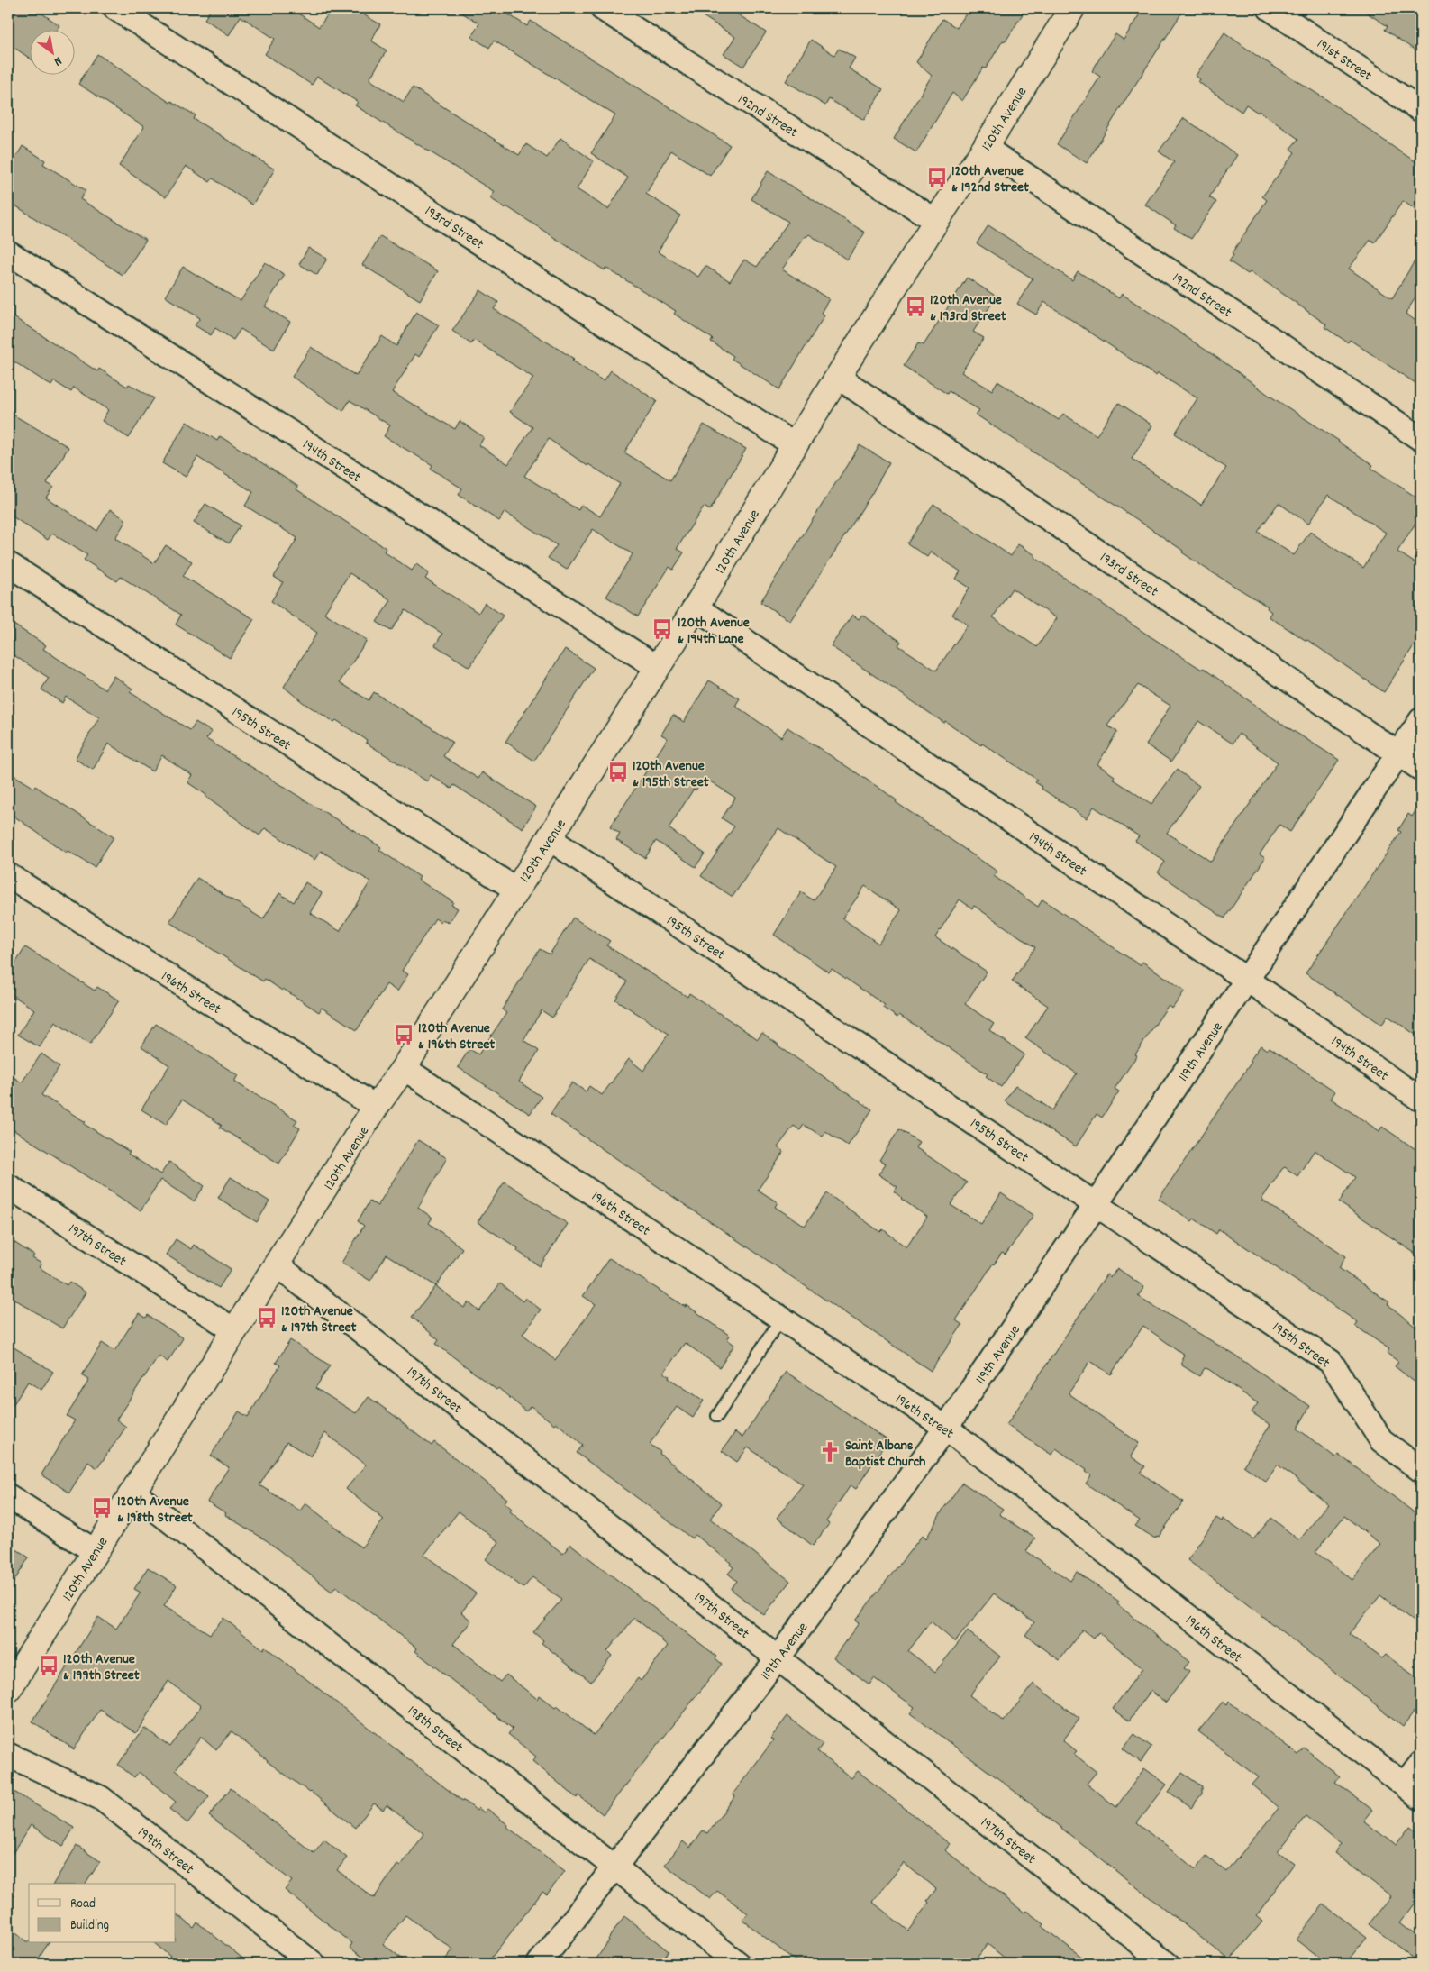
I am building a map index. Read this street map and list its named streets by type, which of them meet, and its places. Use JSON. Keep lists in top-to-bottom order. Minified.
{"streets":{"street":["191st Street","192nd Street","120th Avenue","193rd Street","194th Street","195th Street","196th Street","119th Avenue","197th Street","198th Street","199th Street"]},"crossings":[["192nd Street","120th Avenue"],["120th Avenue","193rd Street"],["120th Avenue","194th Street"],["120th Avenue","195th Street"],["120th Avenue","196th Street"],["120th Avenue","197th Street"],["120th Avenue","198th Street"],["193rd Street","119th Avenue"],["194th Street","119th Avenue"],["195th Street","119th Avenue"],["196th Street","119th Avenue"],["119th Avenue","197th Street"],["119th Avenue","198th Street"]],"places":{"bus stop":["120th Avenue & 192nd Street","120th Avenue & 193rd Street","120th Avenue & 194th Lane","120th Avenue & 195th Street","120th Avenue & 196th Street","120th Avenue & 197th Street","120th Avenue & 198th Street","120th Avenue & 199th Street"],"church":["Saint Albans Baptist Church"]},"legend":["Road","Building"],"north":"bottom right"}
